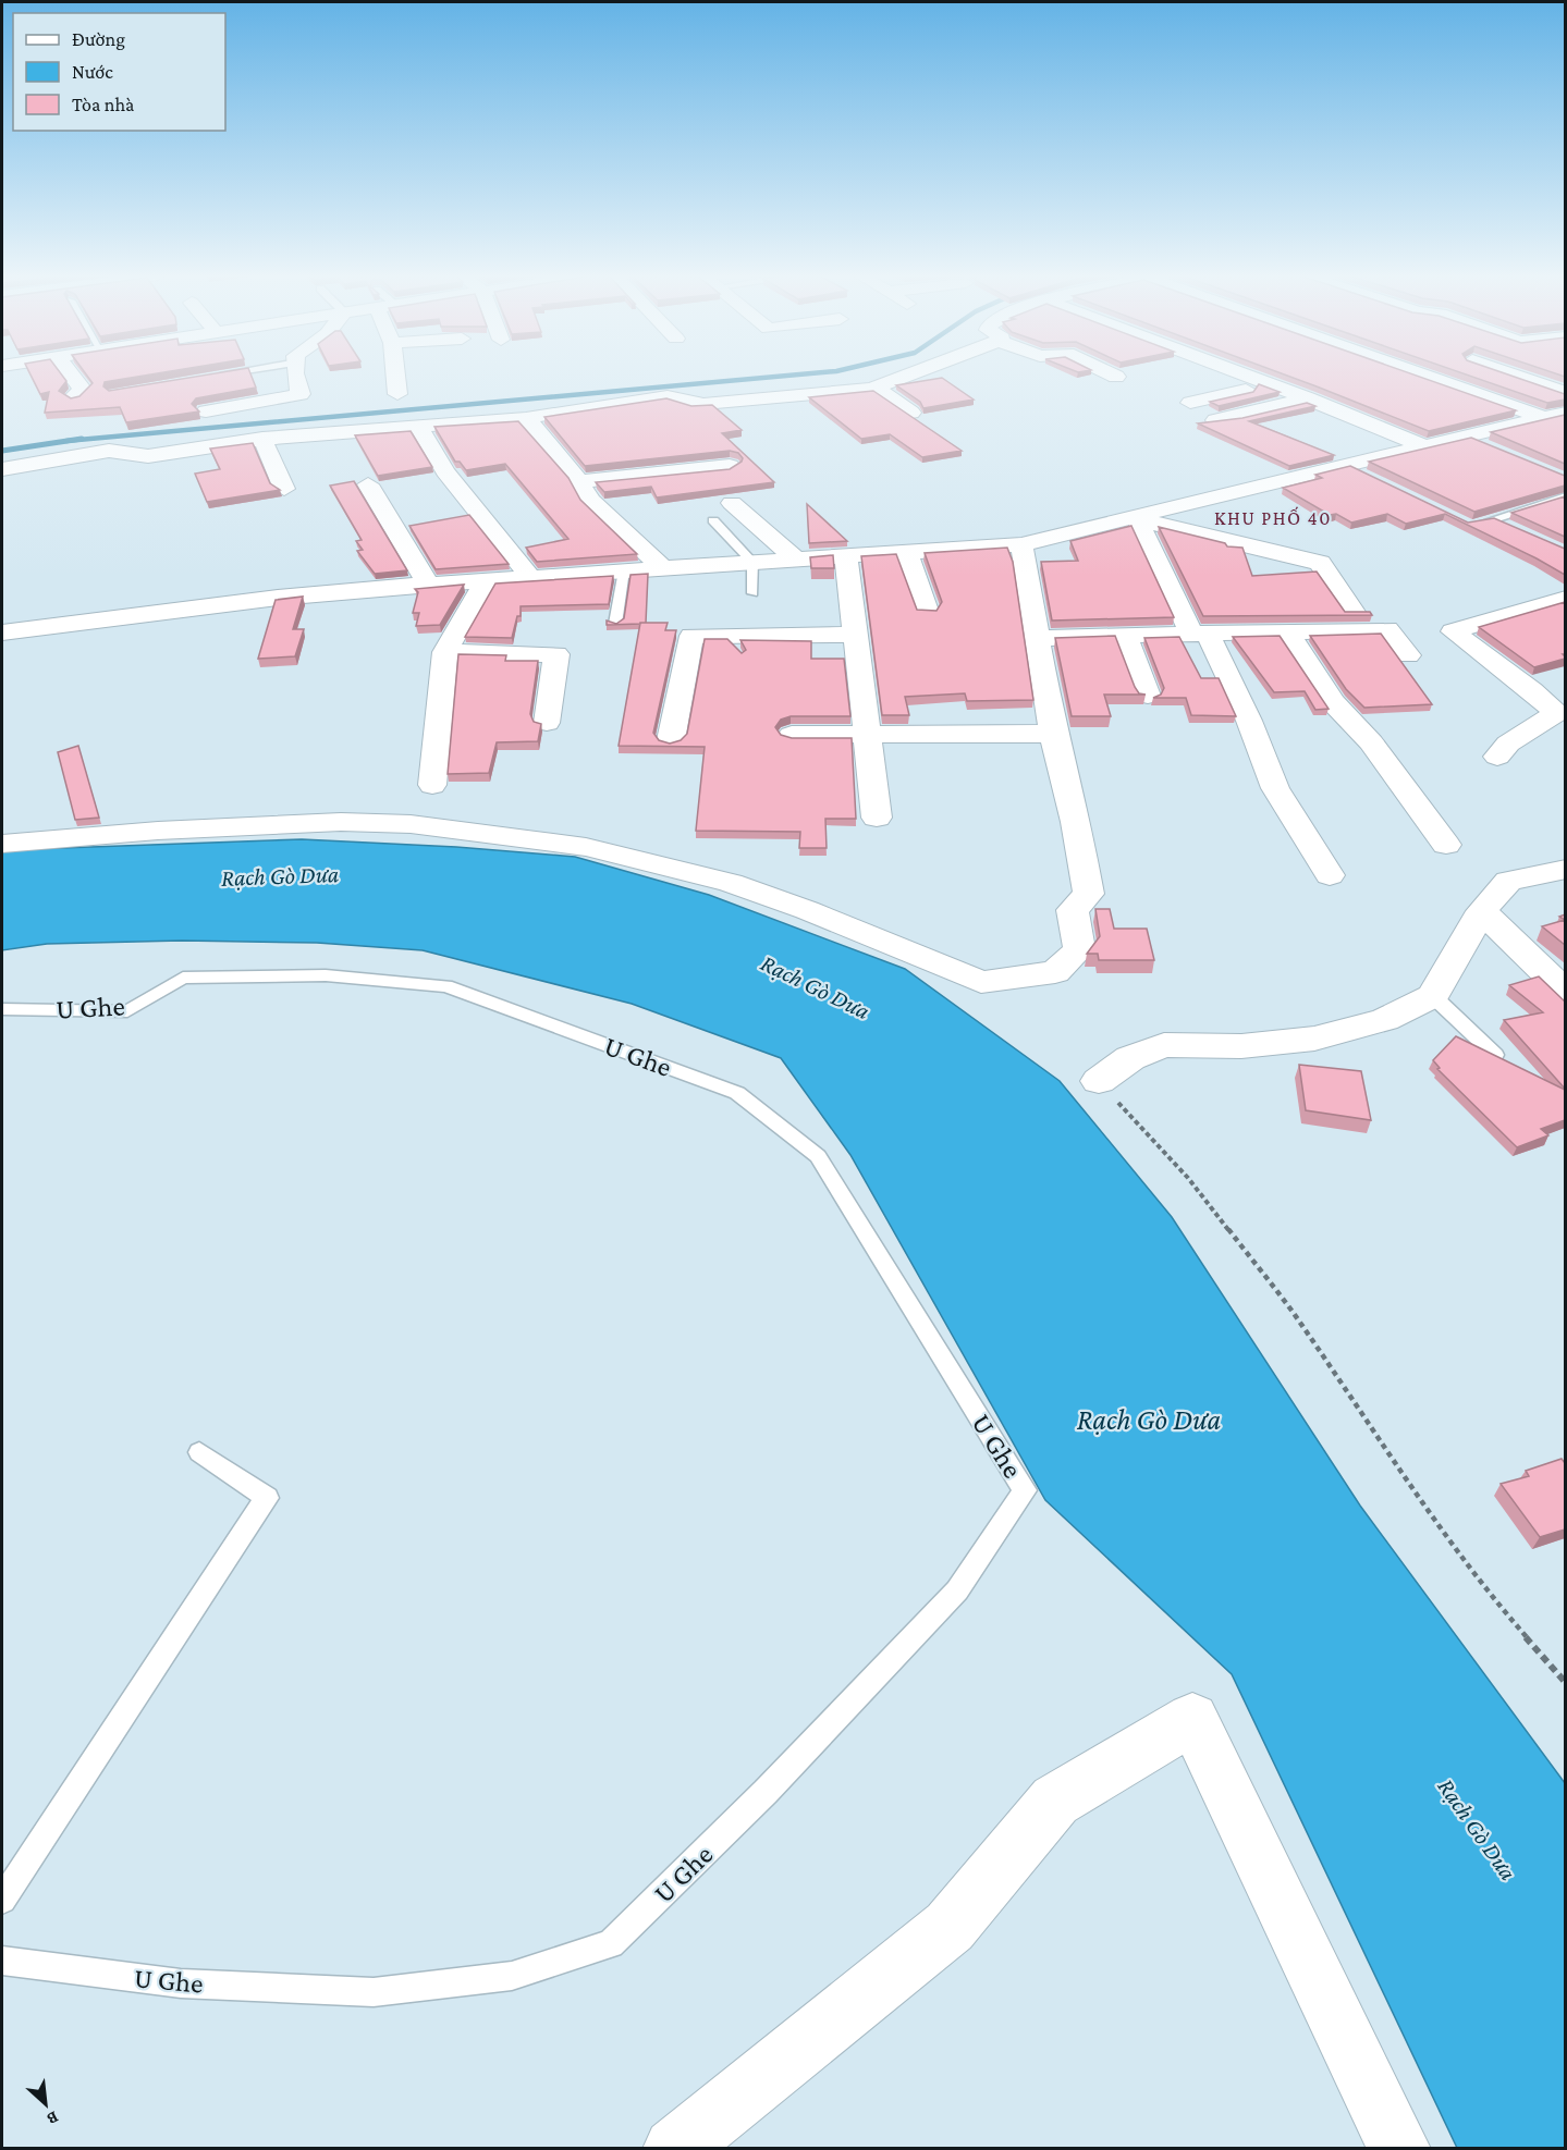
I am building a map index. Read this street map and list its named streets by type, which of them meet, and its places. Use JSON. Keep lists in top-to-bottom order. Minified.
{"streets":{"lane":["U Ghe"]},"districts":["KHU PHỐ 40"],"water":["Rạch Gò Dưa"],"legend":["Đường","Nước","Tòa nhà"],"north":"bottom right"}
